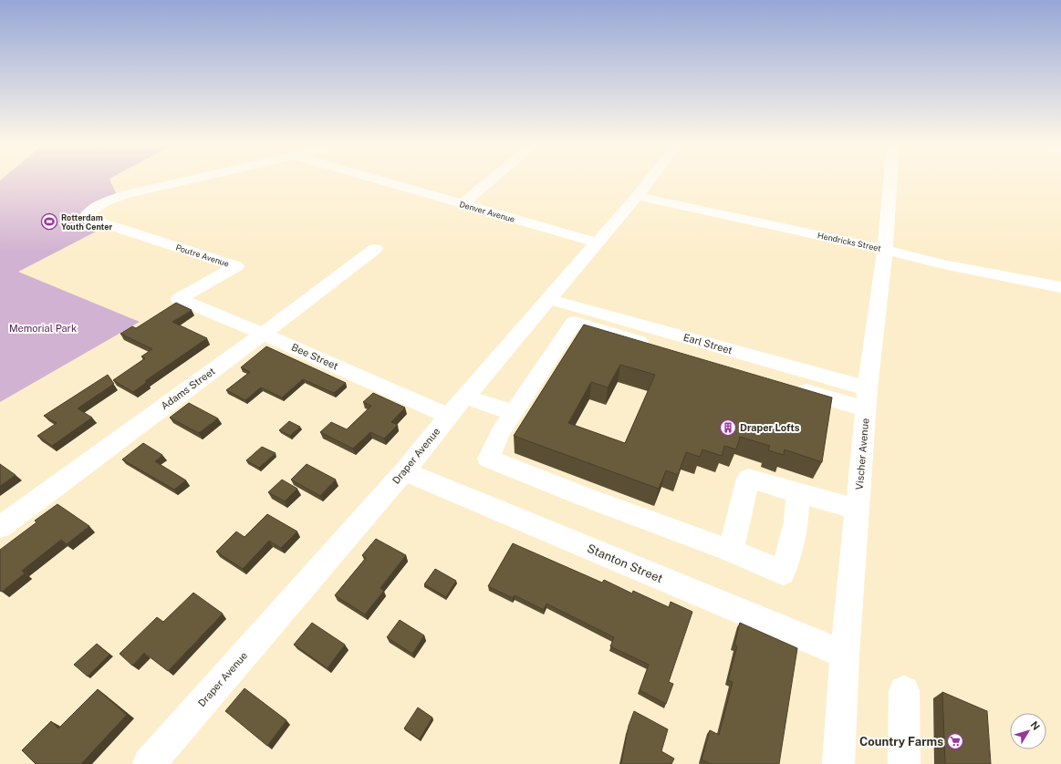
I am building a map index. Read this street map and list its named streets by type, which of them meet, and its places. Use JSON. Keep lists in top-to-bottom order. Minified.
{"streets":{"street":["Denver Avenue","Hendricks Street","Poutre Avenue","Earl Street","Bee Street","Adams Street","Vischer Avenue","Draper Avenue","Stanton Street"]},"crossings":[["Denver Avenue","Draper Avenue"],["Hendricks Street","Vischer Avenue"],["Hendricks Street","Draper Avenue"],["Poutre Avenue","Bee Street"],["Earl Street","Vischer Avenue"],["Earl Street","Draper Avenue"],["Bee Street","Adams Street"],["Bee Street","Draper Avenue"],["Vischer Avenue","Stanton Street"],["Draper Avenue","Stanton Street"]],"parks":["Memorial Park"],"places":{"sports":["Rotterdam Youth Center"],"building":["Draper Lofts"],"supermarket":["Country Farms"]},"north":"top right"}
